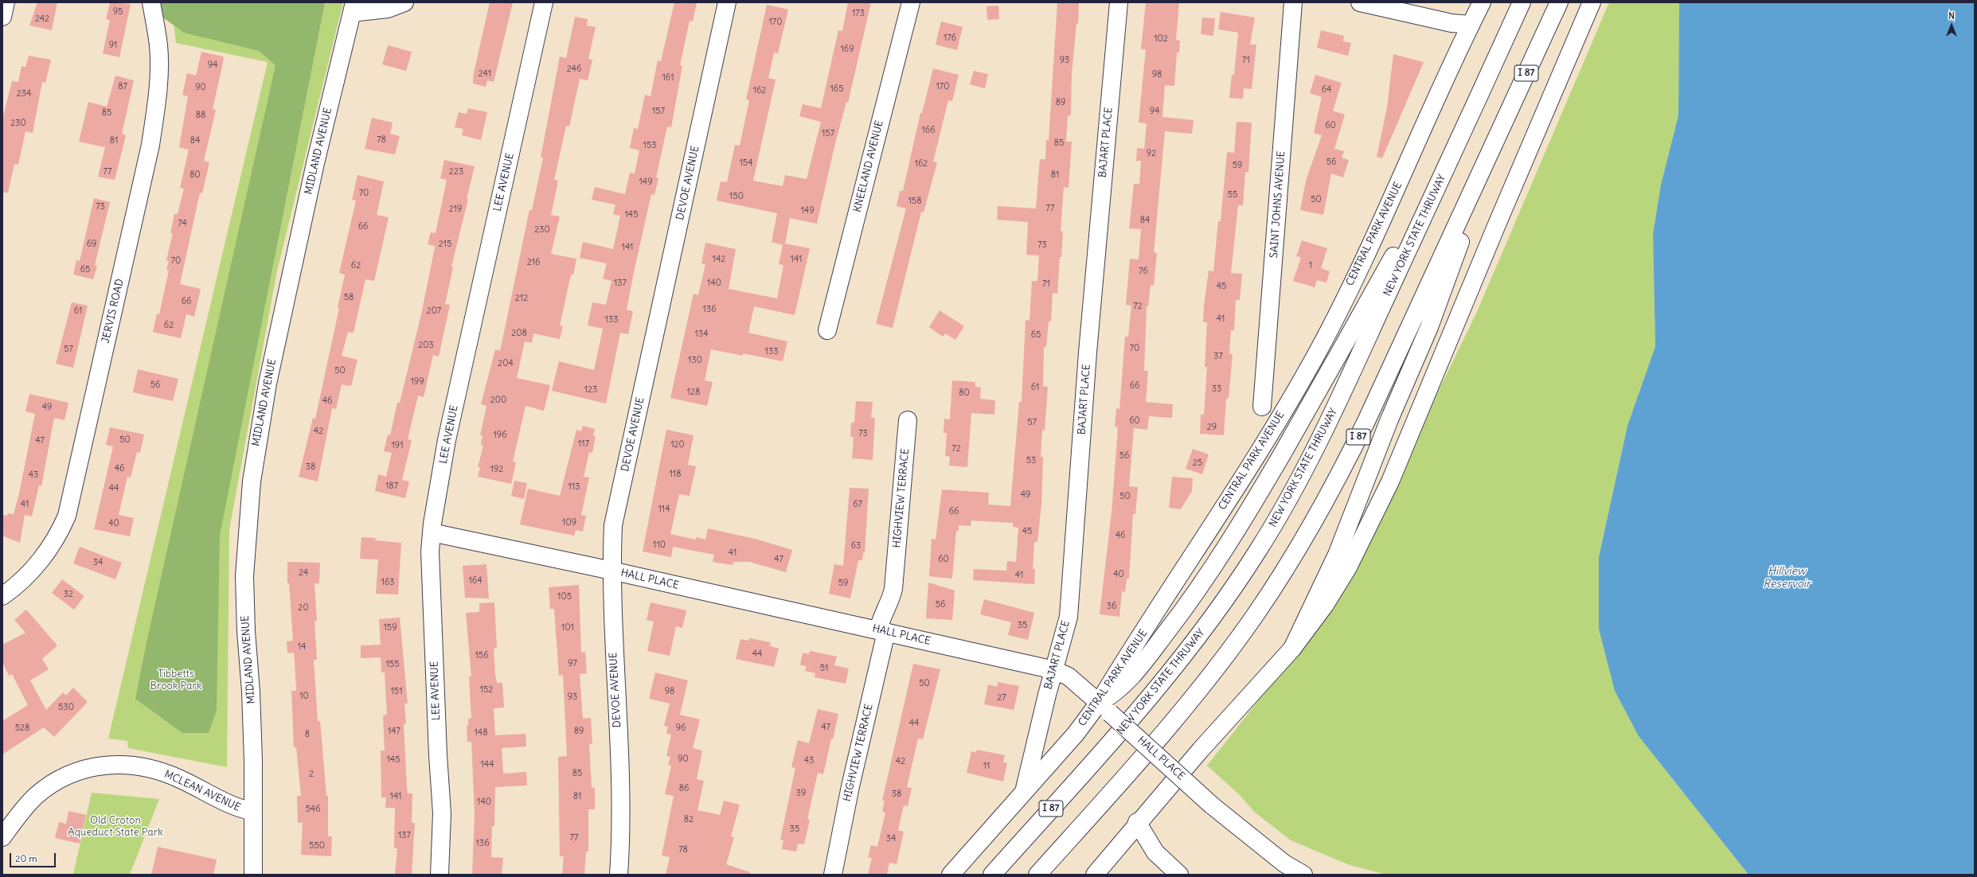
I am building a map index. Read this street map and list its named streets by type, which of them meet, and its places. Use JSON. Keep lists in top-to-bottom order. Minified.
{"streets":{"main road":["I 87","BAJART PLACE","MIDLAND AVENUE","KNEELAND AVENUE","LEE AVENUE","DEVOE AVENUE","SAINT JOHNS AVENUE","CENTRAL PARK AVENUE","NEW YORK STATE THRUWAY","JERVIS ROAD","HIGHVIEW TERRACE","HALL PLACE","MCLEAN AVENUE"]},"crossings":[["BAJART PLACE","CENTRAL PARK AVENUE"],["BAJART PLACE","HALL PLACE"],["MIDLAND AVENUE","MCLEAN AVENUE"],["LEE AVENUE","HALL PLACE"],["DEVOE AVENUE","HALL PLACE"],["CENTRAL PARK AVENUE","HALL PLACE"],["HIGHVIEW TERRACE","HALL PLACE"]],"water":["Hillview Reservoir"],"parks":["Tibbetts Brook Park","Old Croton Aqueduct State Park"],"house_numbers":["95","173","242","170","176","102","91","169","93","71","94","246","241","98","161","87","170","90","165","64","162","234","89","157","94","85","88","230","60","166","157","78","81","84","85","153","92","56","154","162","59","77","223","80","81","149","70","55","150","50","158","73","77","219","149","145","84","74","66","230","69","215","73","141","142","141","70","216","62","1","65","76","137","140","71","45","58","212","66","72","136","61","207","41","133","62","208","134","65","203","70","57","133","37","130","204","50","199","56","66","61","33","123","128","80","200","46","49","60","57","29","42","73","196","50","47","117","120","191","72","56","53","25","38","46","192","118","43","187","113","44","49","50","41","67","114","66","109","40","45","46","110","63","41","47","60","34","24","40","41","164","163","59","32","105","56","36","20","35","159","101","14","44","156","97","155","51","50","152","151","98","10","93","27","530","44","47","528","96","147","89","148","8","90","145","43","42","144","11","85","2","86","39","38","141","81","140","546","82","35","137","77","34","136","550","78"],"scale_bar":"20 m","north":"top"}
